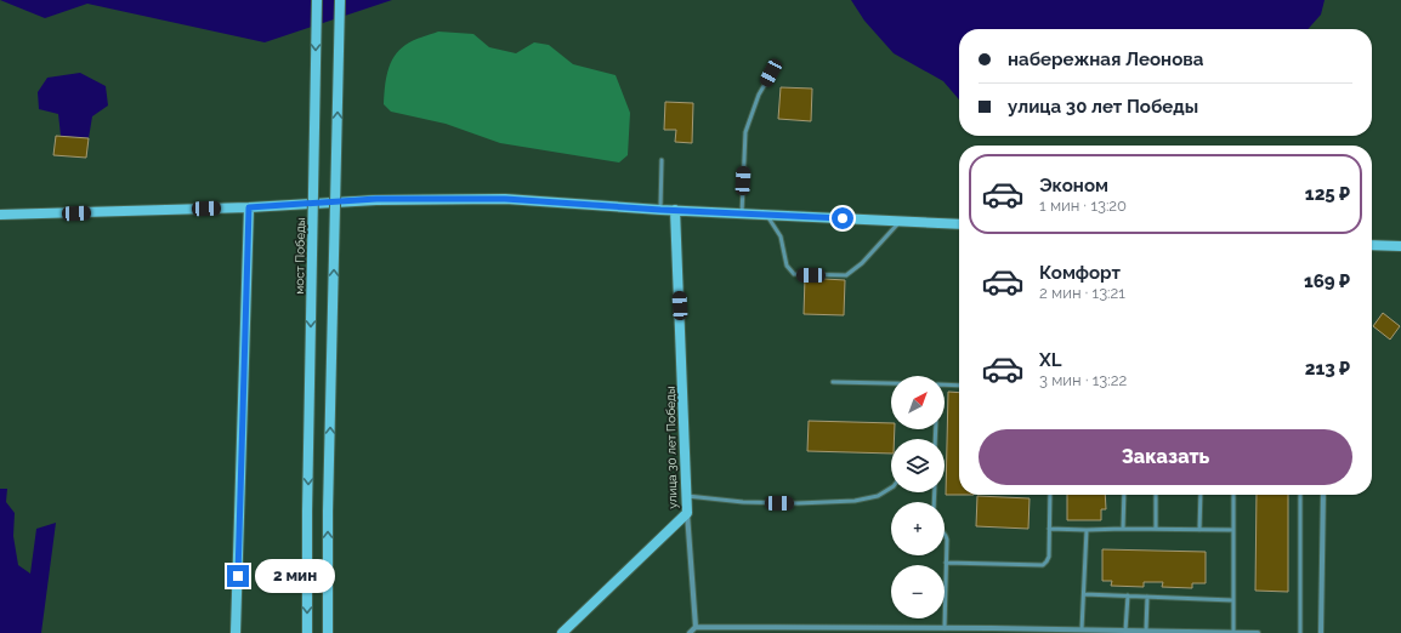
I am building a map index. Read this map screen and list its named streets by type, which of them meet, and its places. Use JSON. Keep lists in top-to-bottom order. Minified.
{"streets":{"main road":["мост Победы","улица 30 лет Победы"]},"north":"top right","page":{"banner":["набережная Леонова","улица 30 лет Победы"],"list":[{"name":"Эконом","note":"1 мин · 13:20","value":"125 ₽"},{"name":"Комфорт","note":"2 мин · 13:21","value":"169 ₽"},{"name":"XL","note":"3 мин · 13:22","value":"213 ₽"}],"map_buttons":["+","−"],"buttons":"Заказать","bubble":"2 мин"}}
